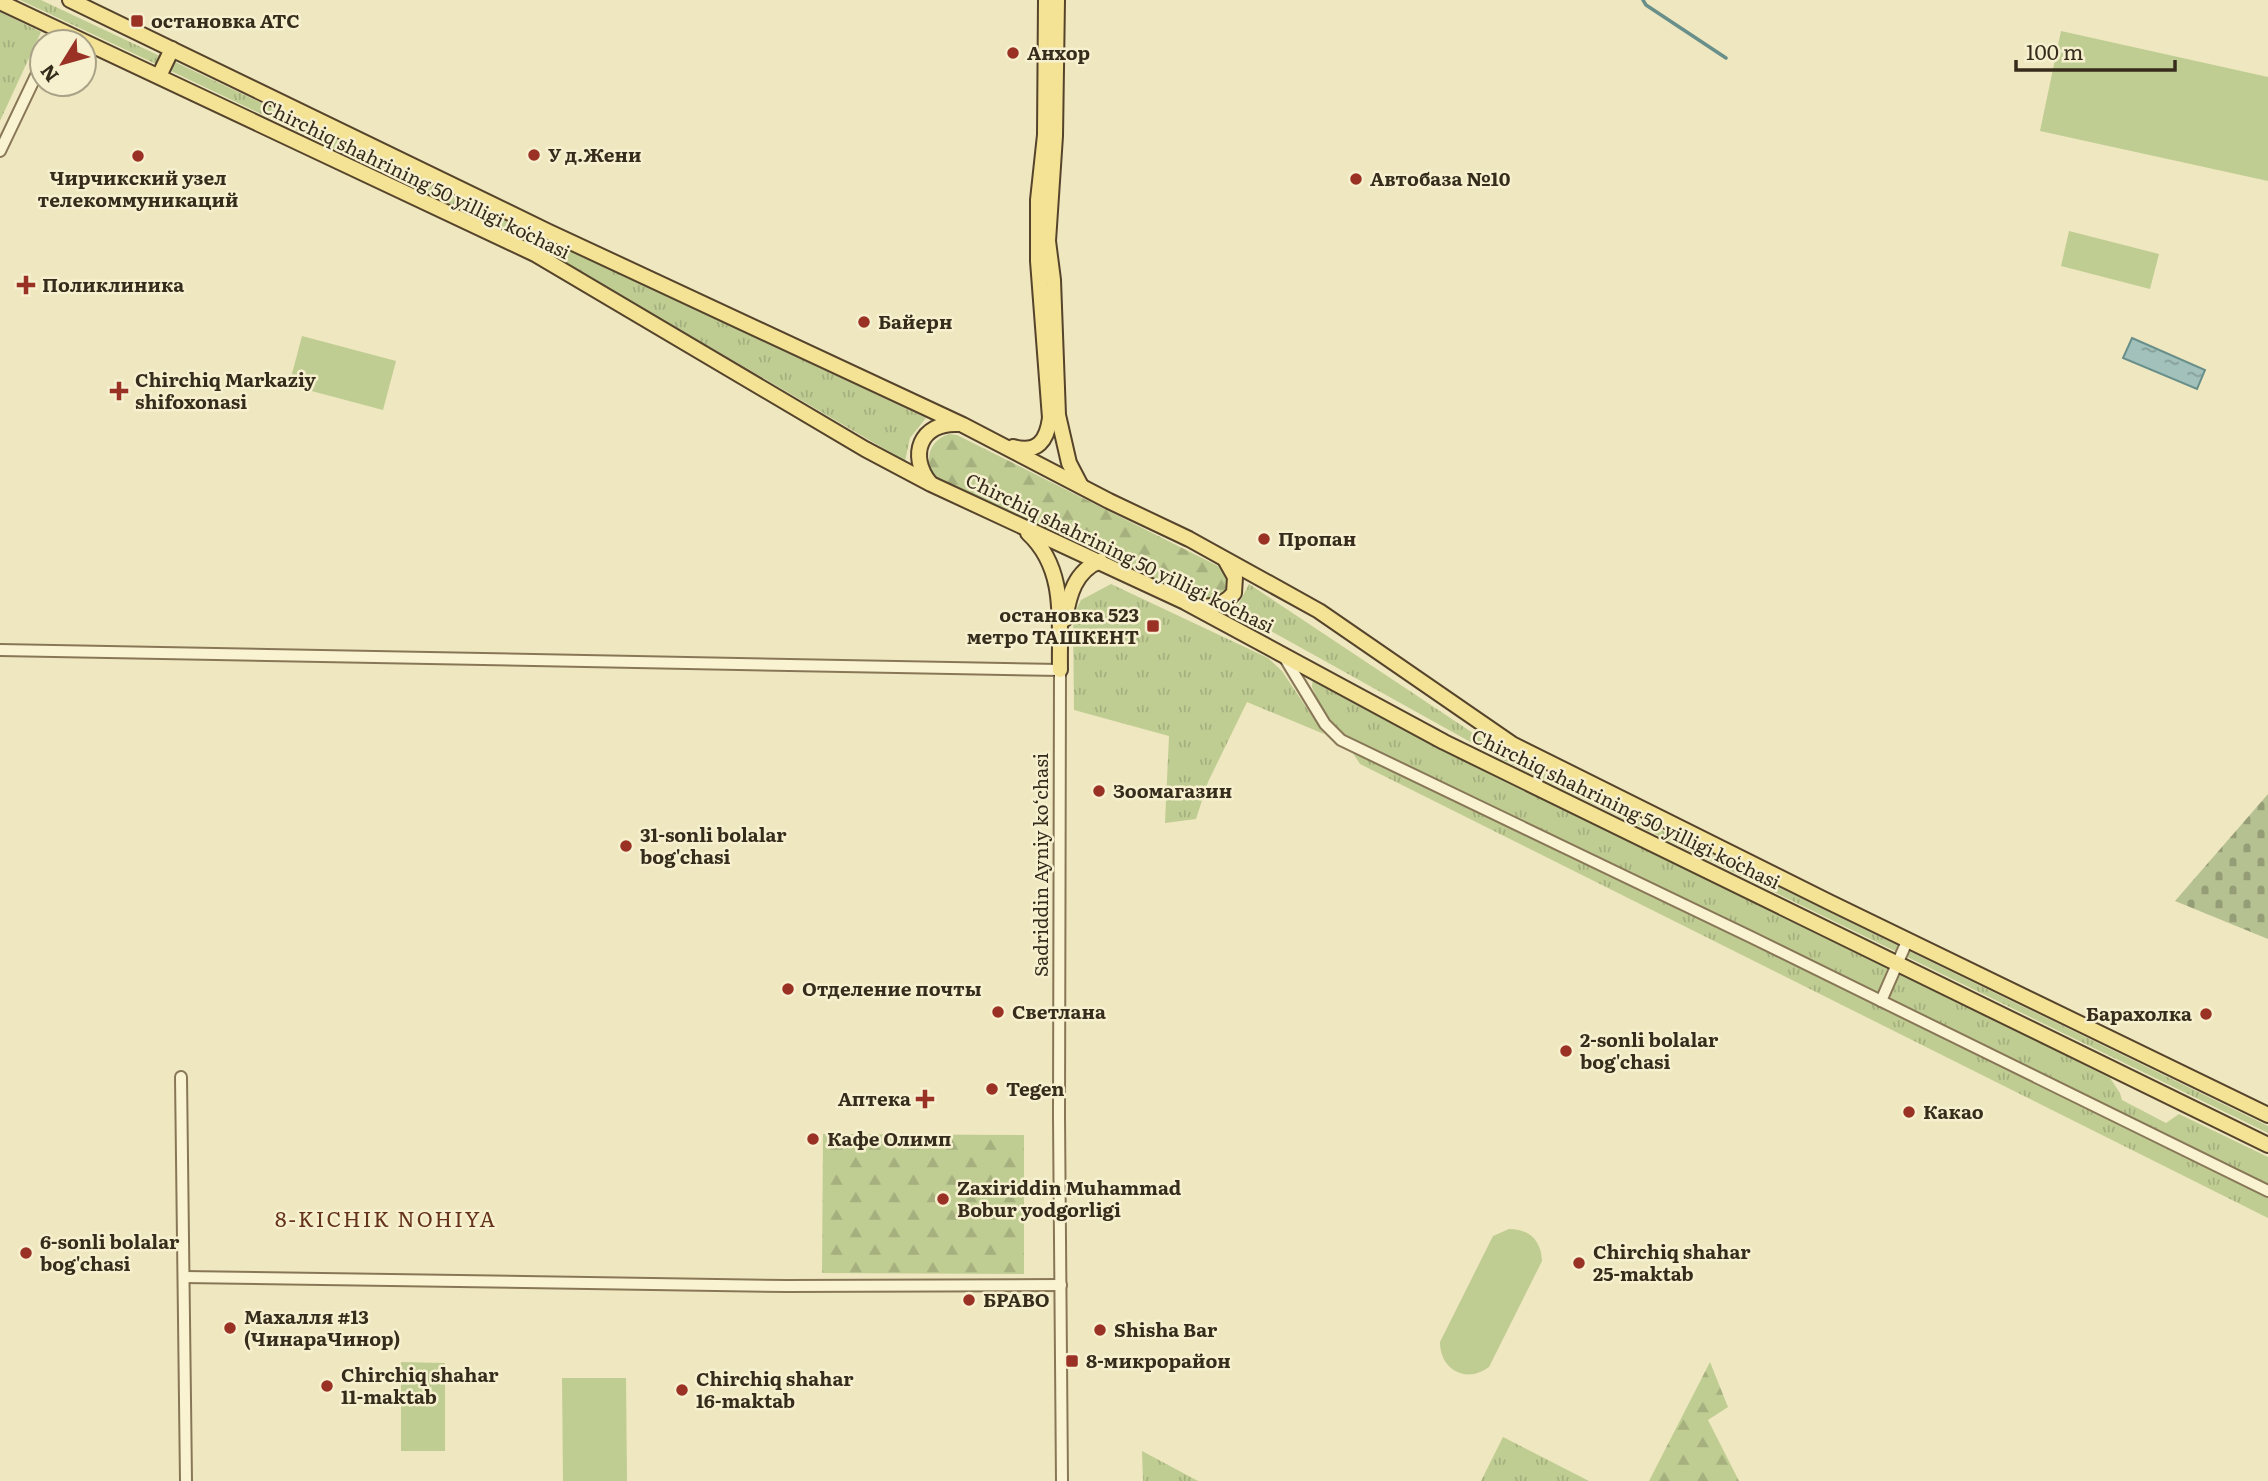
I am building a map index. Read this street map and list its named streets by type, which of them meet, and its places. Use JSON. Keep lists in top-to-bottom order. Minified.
{"streets":{"main road":["Chirchiq shahrining 50 yilligi koʻchasi"],"street":["Sadriddin Ayniy ko‘chasi"]},"districts":["8-KICHIK NOHIYA"],"places":{"transit":["остановка АТС","остановка 523 метро ТАШКЕНТ","8-микрорайон"],"other":["Анхор","У д.Жени","Чирчикский узел телекоммуникаций","Автобаза №10","Байерн","Пропан","Зоомагазин","31-sonli bolalar bog'chasi","Отделение почты","Светлана","Барахолка","2-sonli bolalar bog'chasi","Tegen","Какао","Кафе Олимп","Zaxiriddin Muhammad Bobur yodgorligi","6-sonli bolalar bog'chasi","Chirchiq shahar 25-maktab","БРАВО","Махалля #13 (ЧинараЧинор)","Shisha Bar","Chirchiq shahar 11-maktab","Chirchiq shahar 16-maktab"],"health":["Поликлиника","Chirchiq Markaziy shifoxonasi","Аптека"]},"scale_bar":"100 m","north":"bottom left"}
